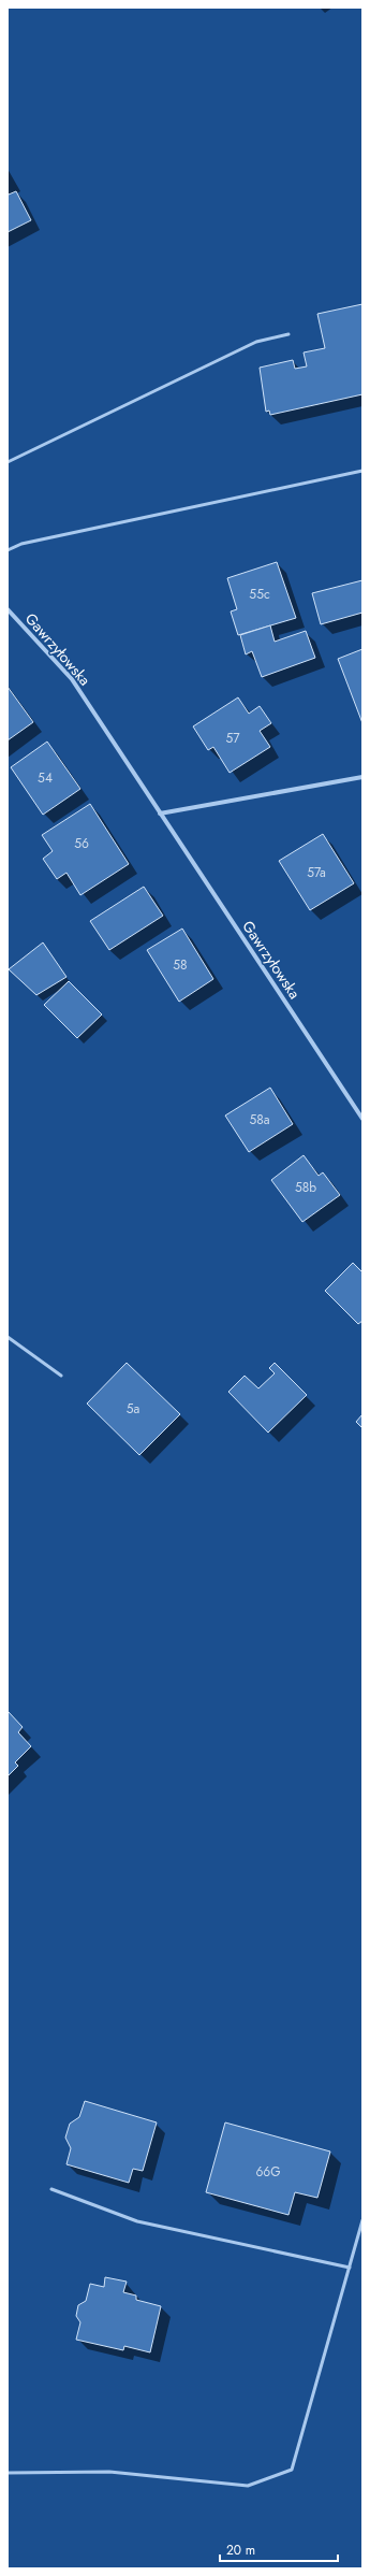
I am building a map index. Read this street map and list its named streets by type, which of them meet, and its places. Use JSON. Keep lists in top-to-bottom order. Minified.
{"streets":{"street":["Gawrzyłowska"]},"house_numbers":["55c","57","54","56","57a","58","58a","58b","5a","66G"],"scale_bar":"20 m"}
